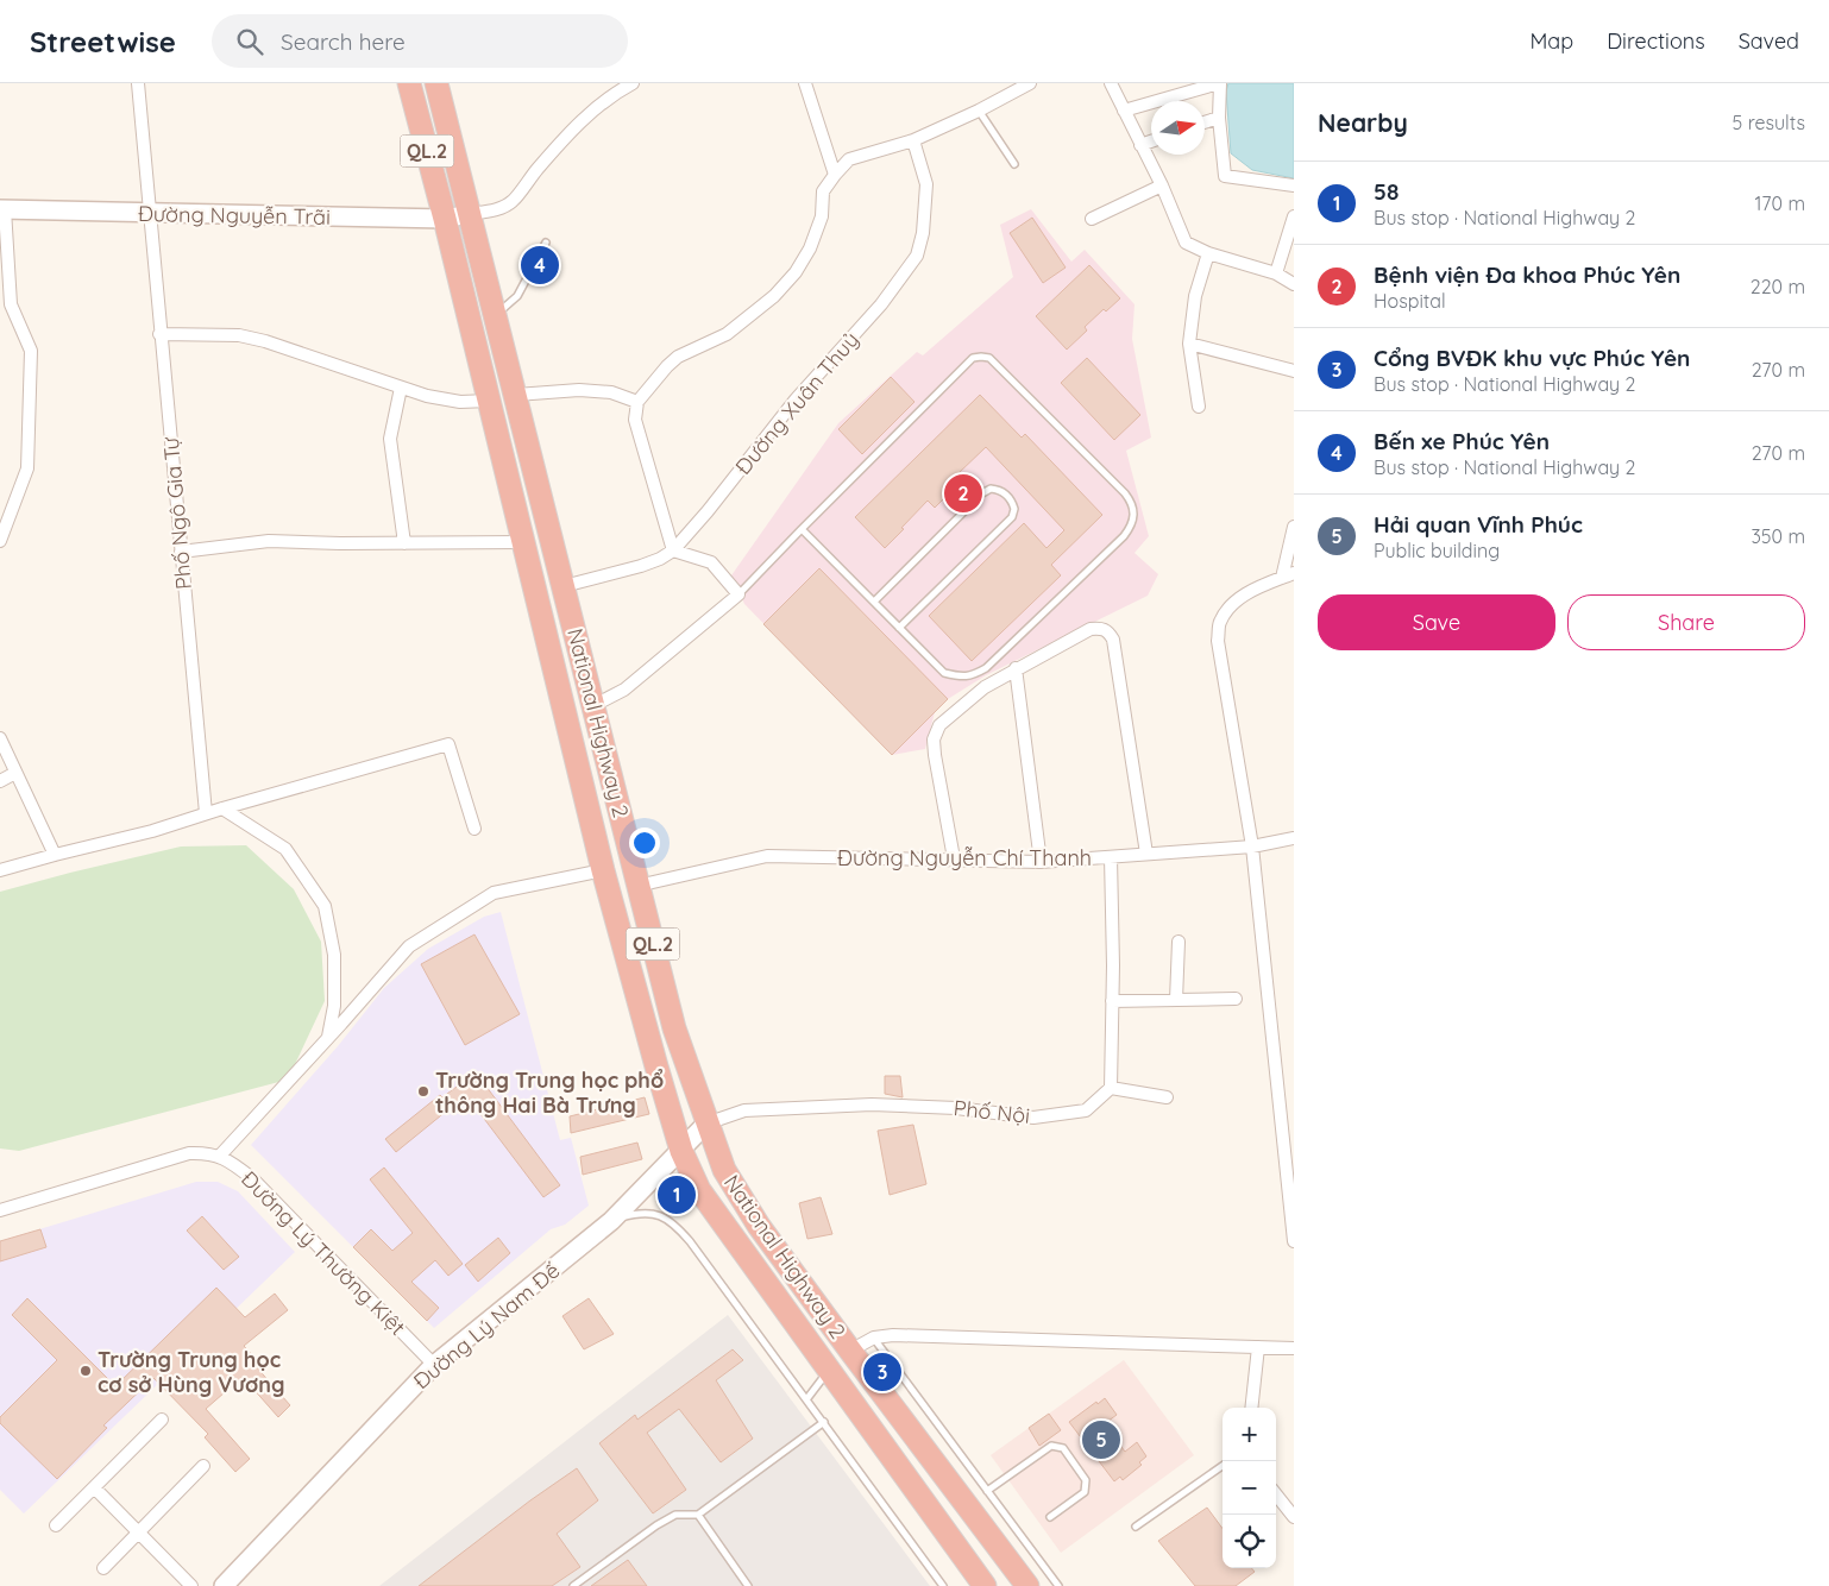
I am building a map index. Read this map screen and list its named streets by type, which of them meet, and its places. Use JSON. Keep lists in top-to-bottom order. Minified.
{"streets":{"highway":["QL.2","National Highway 2"],"street":["Đường Nguyễn Trãi","Đường Xuân Thuỷ","Phố Ngô Gia Tự","Đường Nguyễn Chí Thanh","Phố Nội","Đường Lý Thường Kiệt","Đường Lý Nam Đế"]},"crossings":[["Đường Nguyễn Trãi","Phố Ngô Gia Tự"],["Đường Nguyễn Trãi","National Highway 2"],["Đường Xuân Thuỷ","National Highway 2"],["National Highway 2","Đường Nguyễn Chí Thanh"],["National Highway 2","Phố Nội"],["National Highway 2","Đường Lý Nam Đế"],["Phố Nội","Đường Lý Nam Đế"],["Đường Lý Thường Kiệt","Đường Lý Nam Đế"]],"places":["Trường Trung học phổ thông Hai Bà Trưng","Trường Trung học cơ sở Hùng Vương"],"north":"right","page":{"header":"Streetwise","search":"Search here","nav":["Map","Directions","Saved"],"heading":["Nearby","5 results"],"list":[{"mark":"1","name":"58","note":"Bus stop · National Highway 2","value":"170 m"},{"mark":"2","name":"Bệnh viện Đa khoa Phúc Yên","note":"Hospital","value":"220 m"},{"mark":"3","name":"Cổng BVĐK khu vực Phúc Yên","note":"Bus stop · National Highway 2","value":"270 m"},{"mark":"4","name":"Bến xe Phúc Yên","note":"Bus stop · National Highway 2","value":"270 m"},{"mark":"5","name":"Hải quan Vĩnh Phúc","note":"Public building","value":"350 m"}],"pins":["4","2","1","3","5"],"buttons":["Save","Share"],"map_buttons":["+","−"]}}
